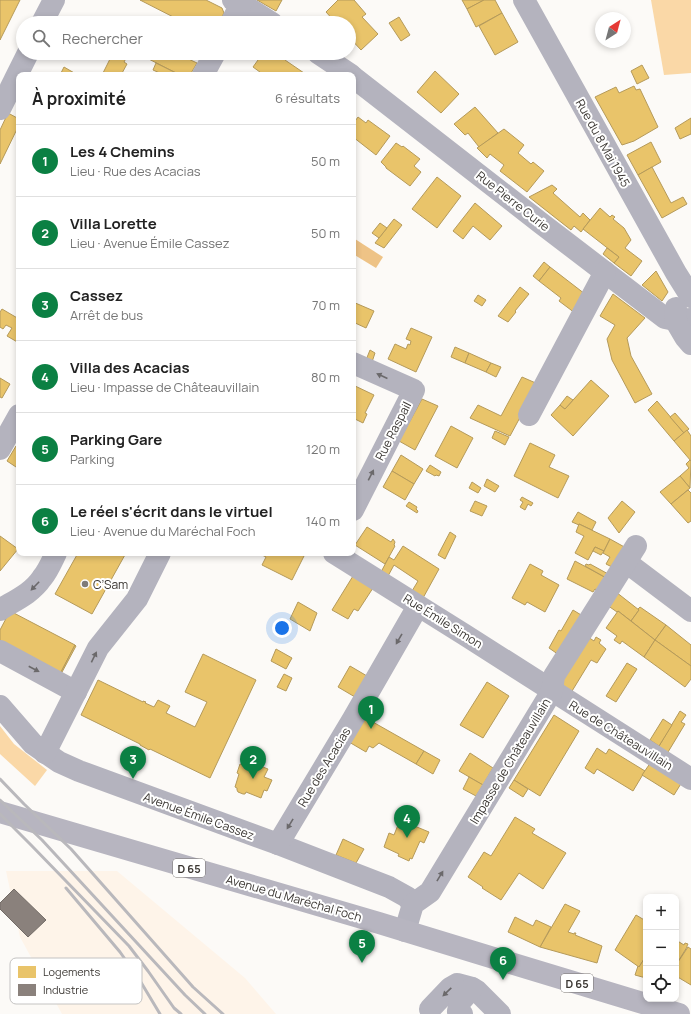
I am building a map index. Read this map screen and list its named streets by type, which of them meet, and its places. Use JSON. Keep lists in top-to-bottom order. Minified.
{"streets":{"main road":["D 65","Avenue du Maréchal Foch"],"street":["Rue du 8 Mai 1945","Rue Pierre Curie","Rue Raspail","Rue Émile Simon","Rue de Châteauvillain","Impasse de Châteauvillain","Rue des Acacias","Avenue Émile Cassez"]},"crossings":[["Rue Émile Simon","Rue de Châteauvillain"],["Rue Émile Simon","Impasse de Châteauvillain"],["Rue Émile Simon","Rue des Acacias"],["Rue de Châteauvillain","Impasse de Châteauvillain"],["Impasse de Châteauvillain","Avenue Émile Cassez"],["Rue des Acacias","Avenue Émile Cassez"]],"one_way":["Impasse de Châteauvillain","Rue des Acacias"],"places":["C’Sam"],"legend":["Logements","Industrie"],"north":"top right","page":{"search":"Rechercher","heading":["À proximité","6 résultats"],"list":[{"mark":"1","name":"Les 4 Chemins","note":"Lieu · Rue des Acacias","value":"50 m"},{"mark":"2","name":"Villa Lorette","note":"Lieu · Avenue Émile Cassez","value":"50 m"},{"mark":"3","name":"Cassez","note":"Arrêt de bus","value":"70 m"},{"mark":"4","name":"Villa des Acacias","note":"Lieu · Impasse de Châteauvillain","value":"80 m"},{"mark":"5","name":"Parking Gare","note":"Parking","value":"120 m"},{"mark":"6","name":"Le réel s'écrit dans le virtuel","note":"Lieu · Avenue du Maréchal Foch","value":"140 m"}],"pins":["1","2","3","4","5","6"],"map_buttons":["+","−"]}}
